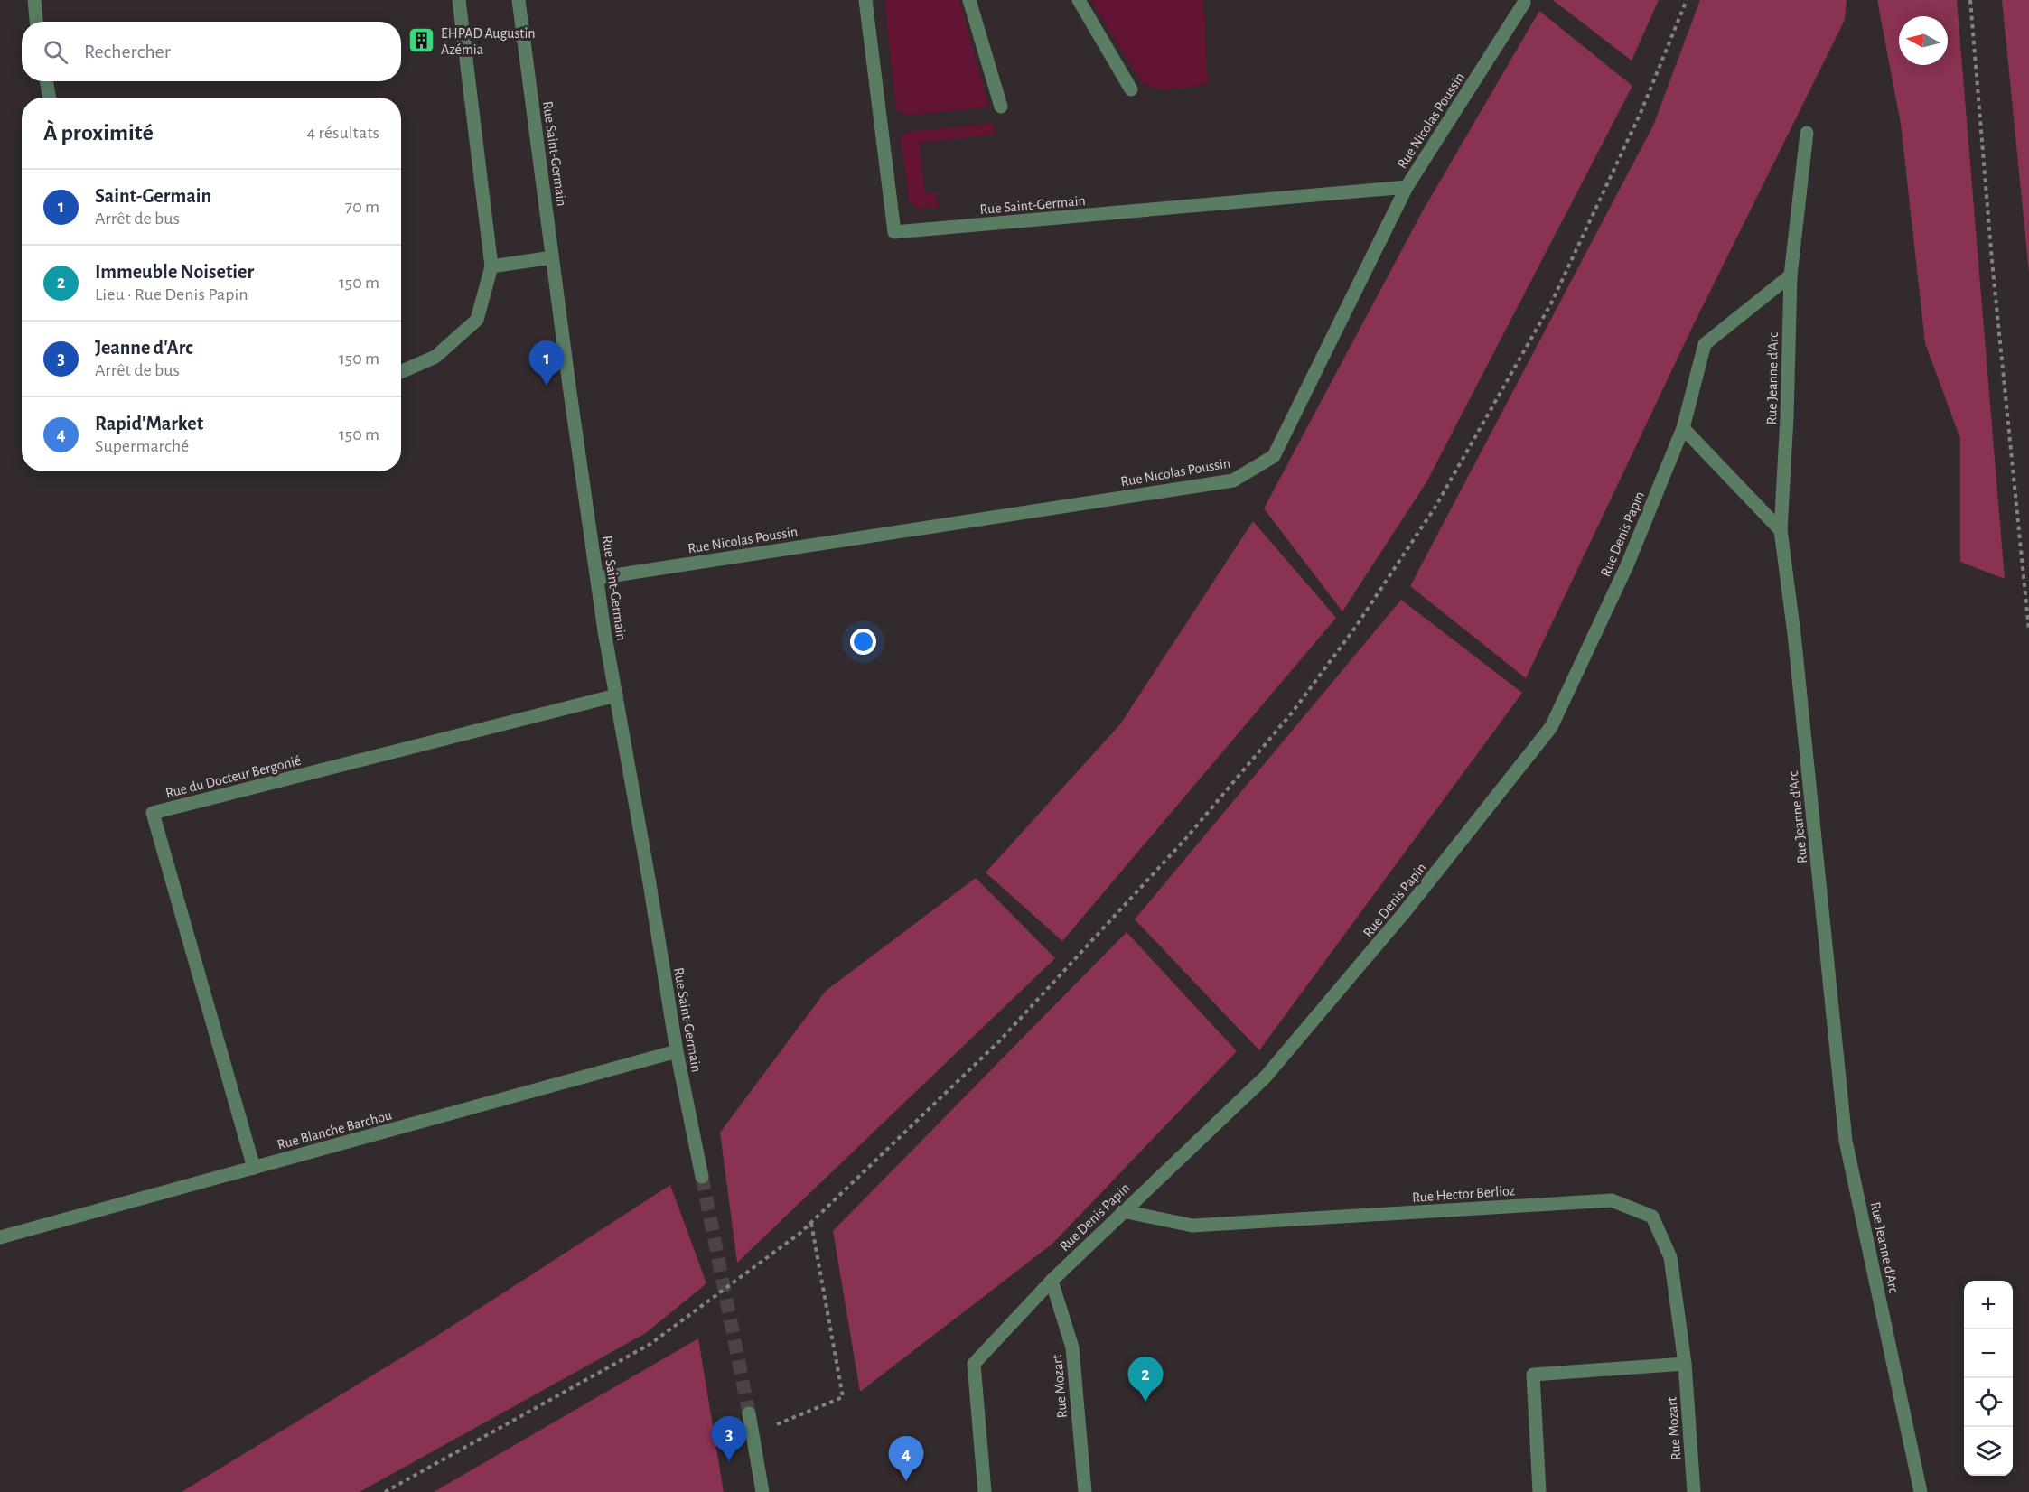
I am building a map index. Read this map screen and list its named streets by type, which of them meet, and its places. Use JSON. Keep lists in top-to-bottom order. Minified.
{"streets":{"street":["Rue Nicolas Poussin","Rue Saint-Germain","Rue Jeanne d'Arc","Rue Denis Papin","Rue du Docteur Bergonié","Rue Blanche Barchou","Rue Hector Berlioz","Rue Mozart"]},"crossings":[["Rue Nicolas Poussin","Rue Saint-Germain"],["Rue Saint-Germain","Rue du Docteur Bergonié"],["Rue Saint-Germain","Rue Blanche Barchou"],["Rue Jeanne d'Arc","Rue Denis Papin"],["Rue Denis Papin","Rue Hector Berlioz"],["Rue Denis Papin","Rue Mozart"],["Rue du Docteur Bergonié","Rue Blanche Barchou"],["Rue Hector Berlioz","Rue Mozart"]],"places":{"building":["EHPAD Augustin Azémia"]},"north":"left","page":{"search":"Rechercher","heading":["À proximité","4 résultats"],"list":[{"mark":"1","name":"Saint-Germain","note":"Arrêt de bus","value":"70 m"},{"mark":"2","name":"Immeuble Noisetier","note":"Lieu · Rue Denis Papin","value":"150 m"},{"mark":"3","name":"Jeanne d'Arc","note":"Arrêt de bus","value":"150 m"},{"mark":"4","name":"Rapid'Market","note":"Supermarché","value":"150 m"}],"pins":["1","2","3","4"],"map_buttons":["+","−"]}}
